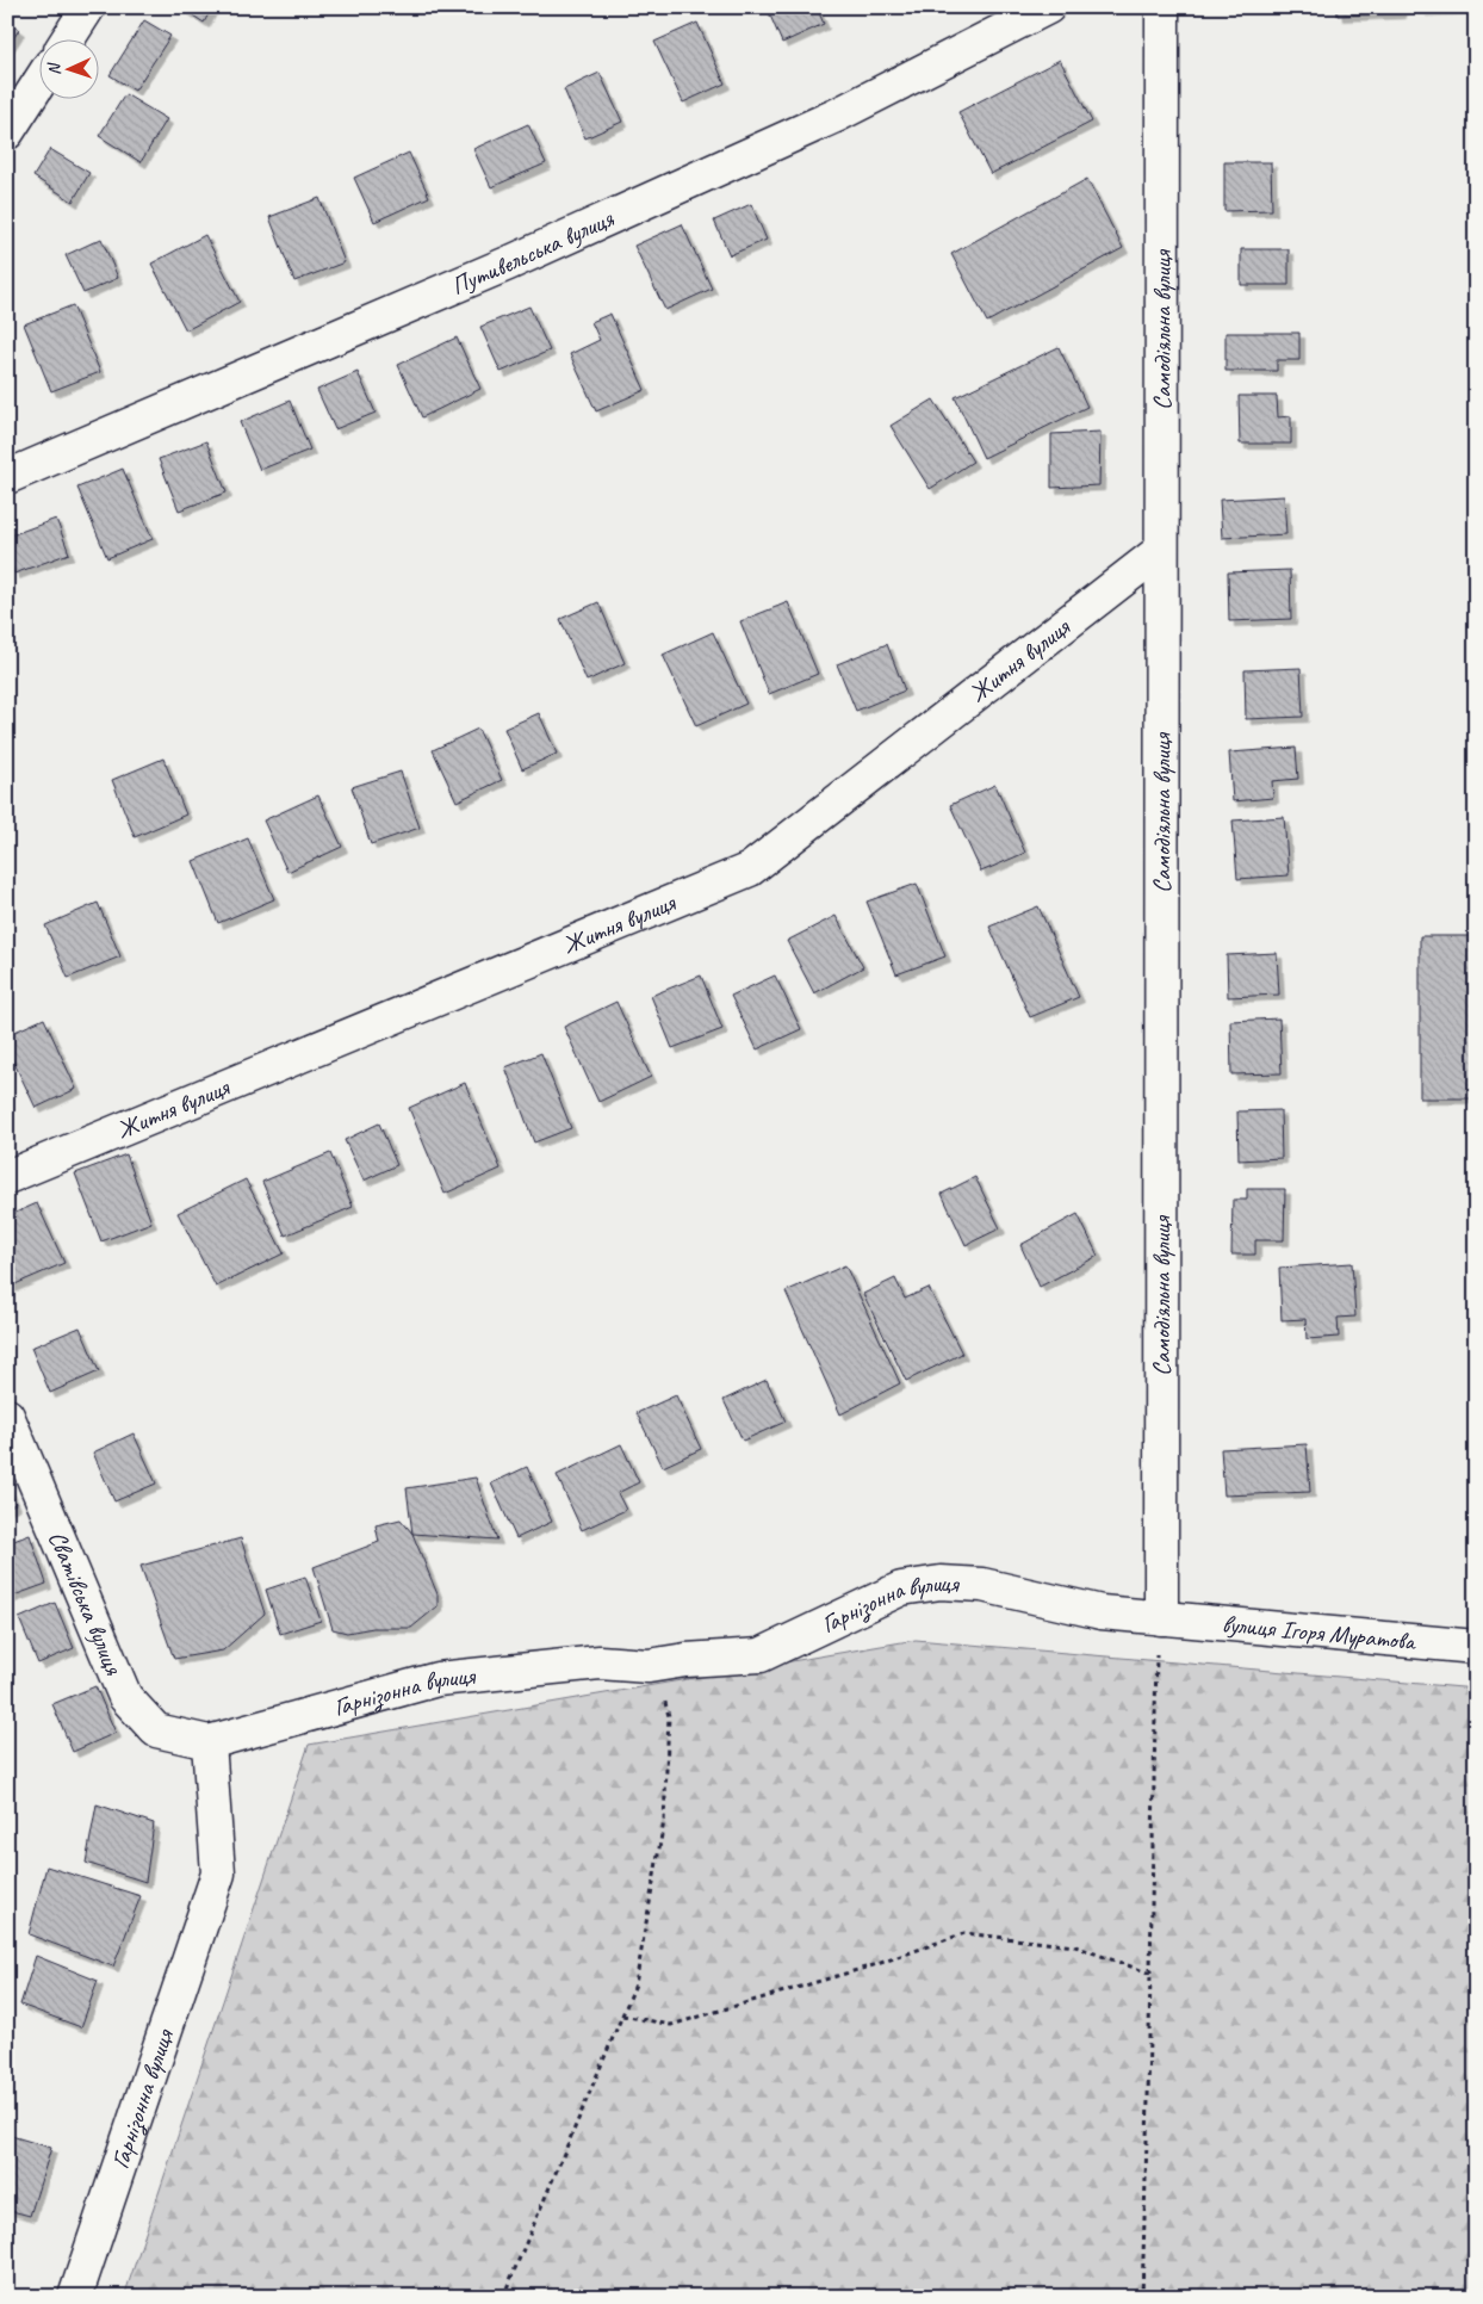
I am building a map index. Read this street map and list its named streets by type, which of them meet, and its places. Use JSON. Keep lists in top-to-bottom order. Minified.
{"streets":{"street":["Путивельська вулиця","Самодіяльна вулиця","Житня вулиця","Сватівська вулиця","Гарнізонна вулиця","вулиця Ігоря Муратова"]},"crossings":[["Самодіяльна вулиця","Житня вулиця"],["Самодіяльна вулиця","Гарнізонна вулиця"],["Самодіяльна вулиця","вулиця Ігоря Муратова"],["Сватівська вулиця","Гарнізонна вулиця"],["Гарнізонна вулиця","вулиця Ігоря Муратова"]],"north":"left"}
